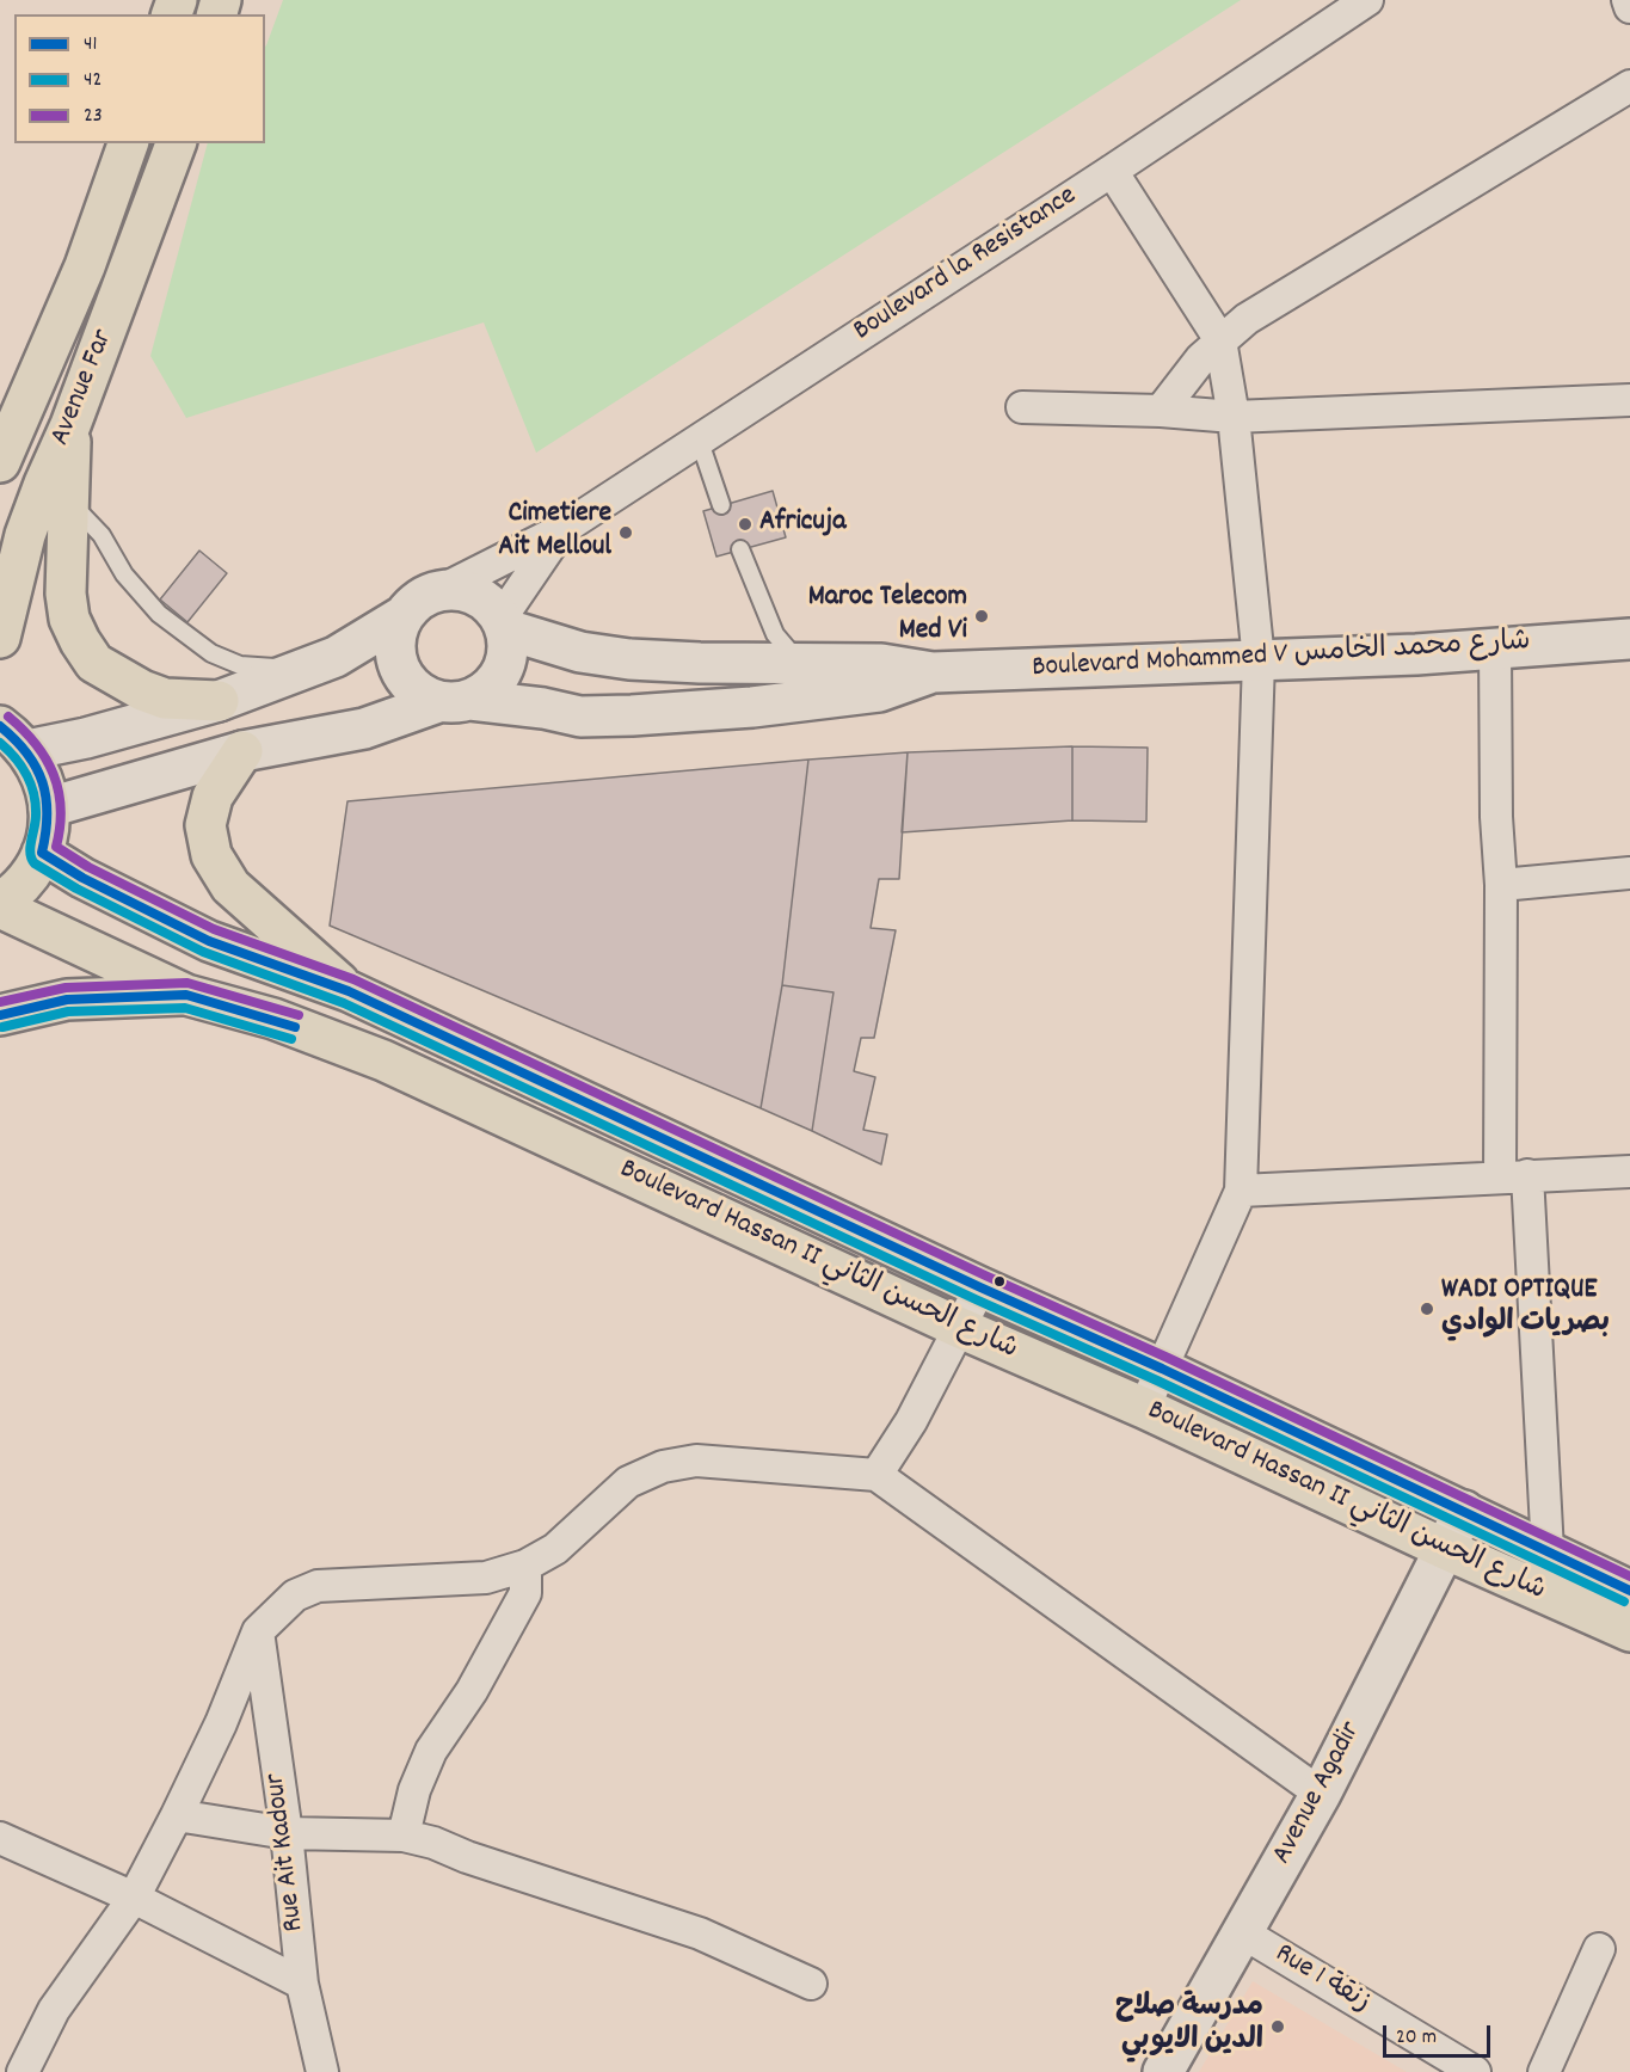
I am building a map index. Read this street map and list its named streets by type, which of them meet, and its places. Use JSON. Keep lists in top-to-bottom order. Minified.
{"streets":{"main road":["Avenue Far","Boulevard Mohammed V شارع محمد الخامس","Boulevard Hassan II شارع الحسن الثاني","Avenue Agadir"],"street":["Boulevard la Resistance","Rue Ait Kadour","Rue 1 زنقة"]},"crossings":[["Boulevard la Resistance","Boulevard Mohammed V شارع محمد الخامس"],["Boulevard Hassan II شارع الحسن الثاني","Avenue Agadir"],["Avenue Agadir","Rue 1 زنقة"]],"places":["Africuja","Cimetiere Ait Melloul","Maroc Telecom Med Vi","WADI OPTIQUE بصريات الوادي","مدرسة صلاح الدين الايوبي"],"lines":["transit line 23","transit line 41","transit line 42"],"legend":["41","42","23"],"scale_bar":"20 m"}
